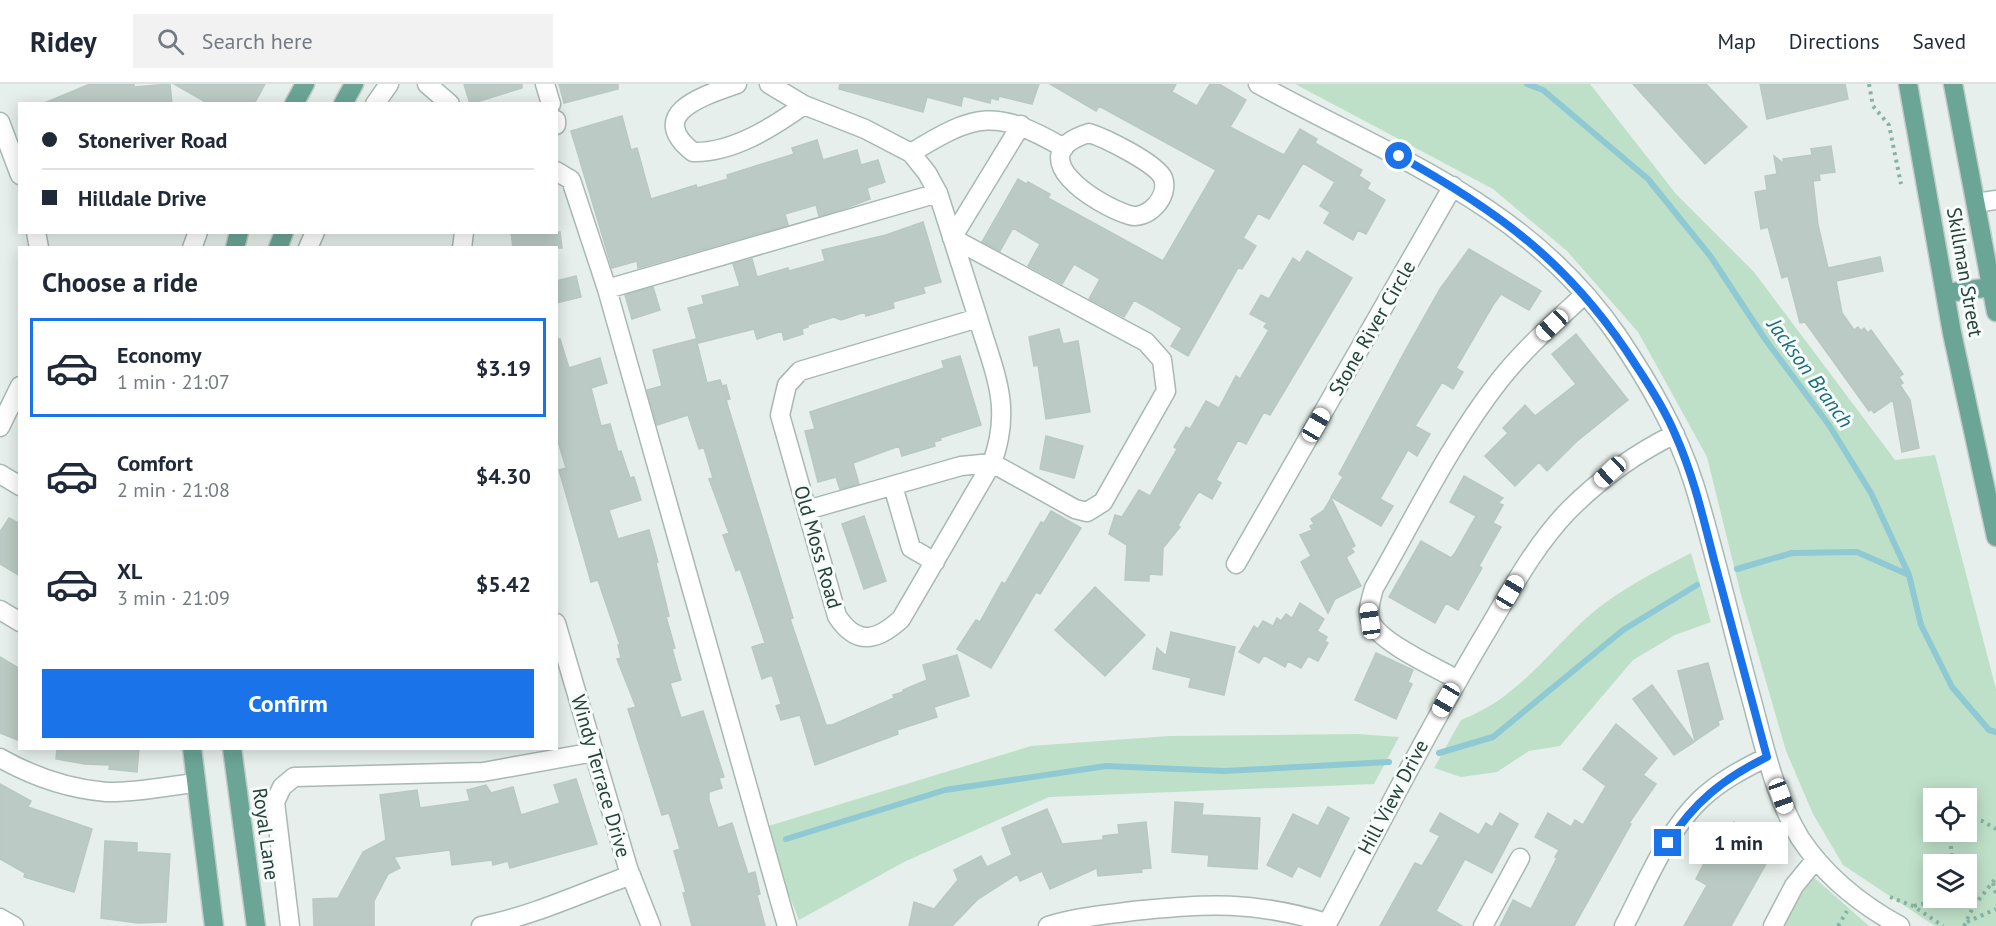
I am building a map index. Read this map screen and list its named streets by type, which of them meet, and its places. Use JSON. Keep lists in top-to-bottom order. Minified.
{"streets":{"main road":["Skillman Street","Royal Lane"],"street":["Stone River Circle","Old Moss Road","Windy Terrace Drive","Hill View Drive"]},"water":["Jackson Branch"],"page":{"header":"Ridey","search":"Search here","nav":["Map","Directions","Saved"],"banner":["Stoneriver Road","Hilldale Drive"],"heading":"Choose a ride","list":[{"name":"Economy","note":"1 min · 21:07","value":"$3.19"},{"name":"Comfort","note":"2 min · 21:08","value":"$4.30"},{"name":"XL","note":"3 min · 21:09","value":"$5.42"}],"buttons":"Confirm","bubble":"1 min"}}
